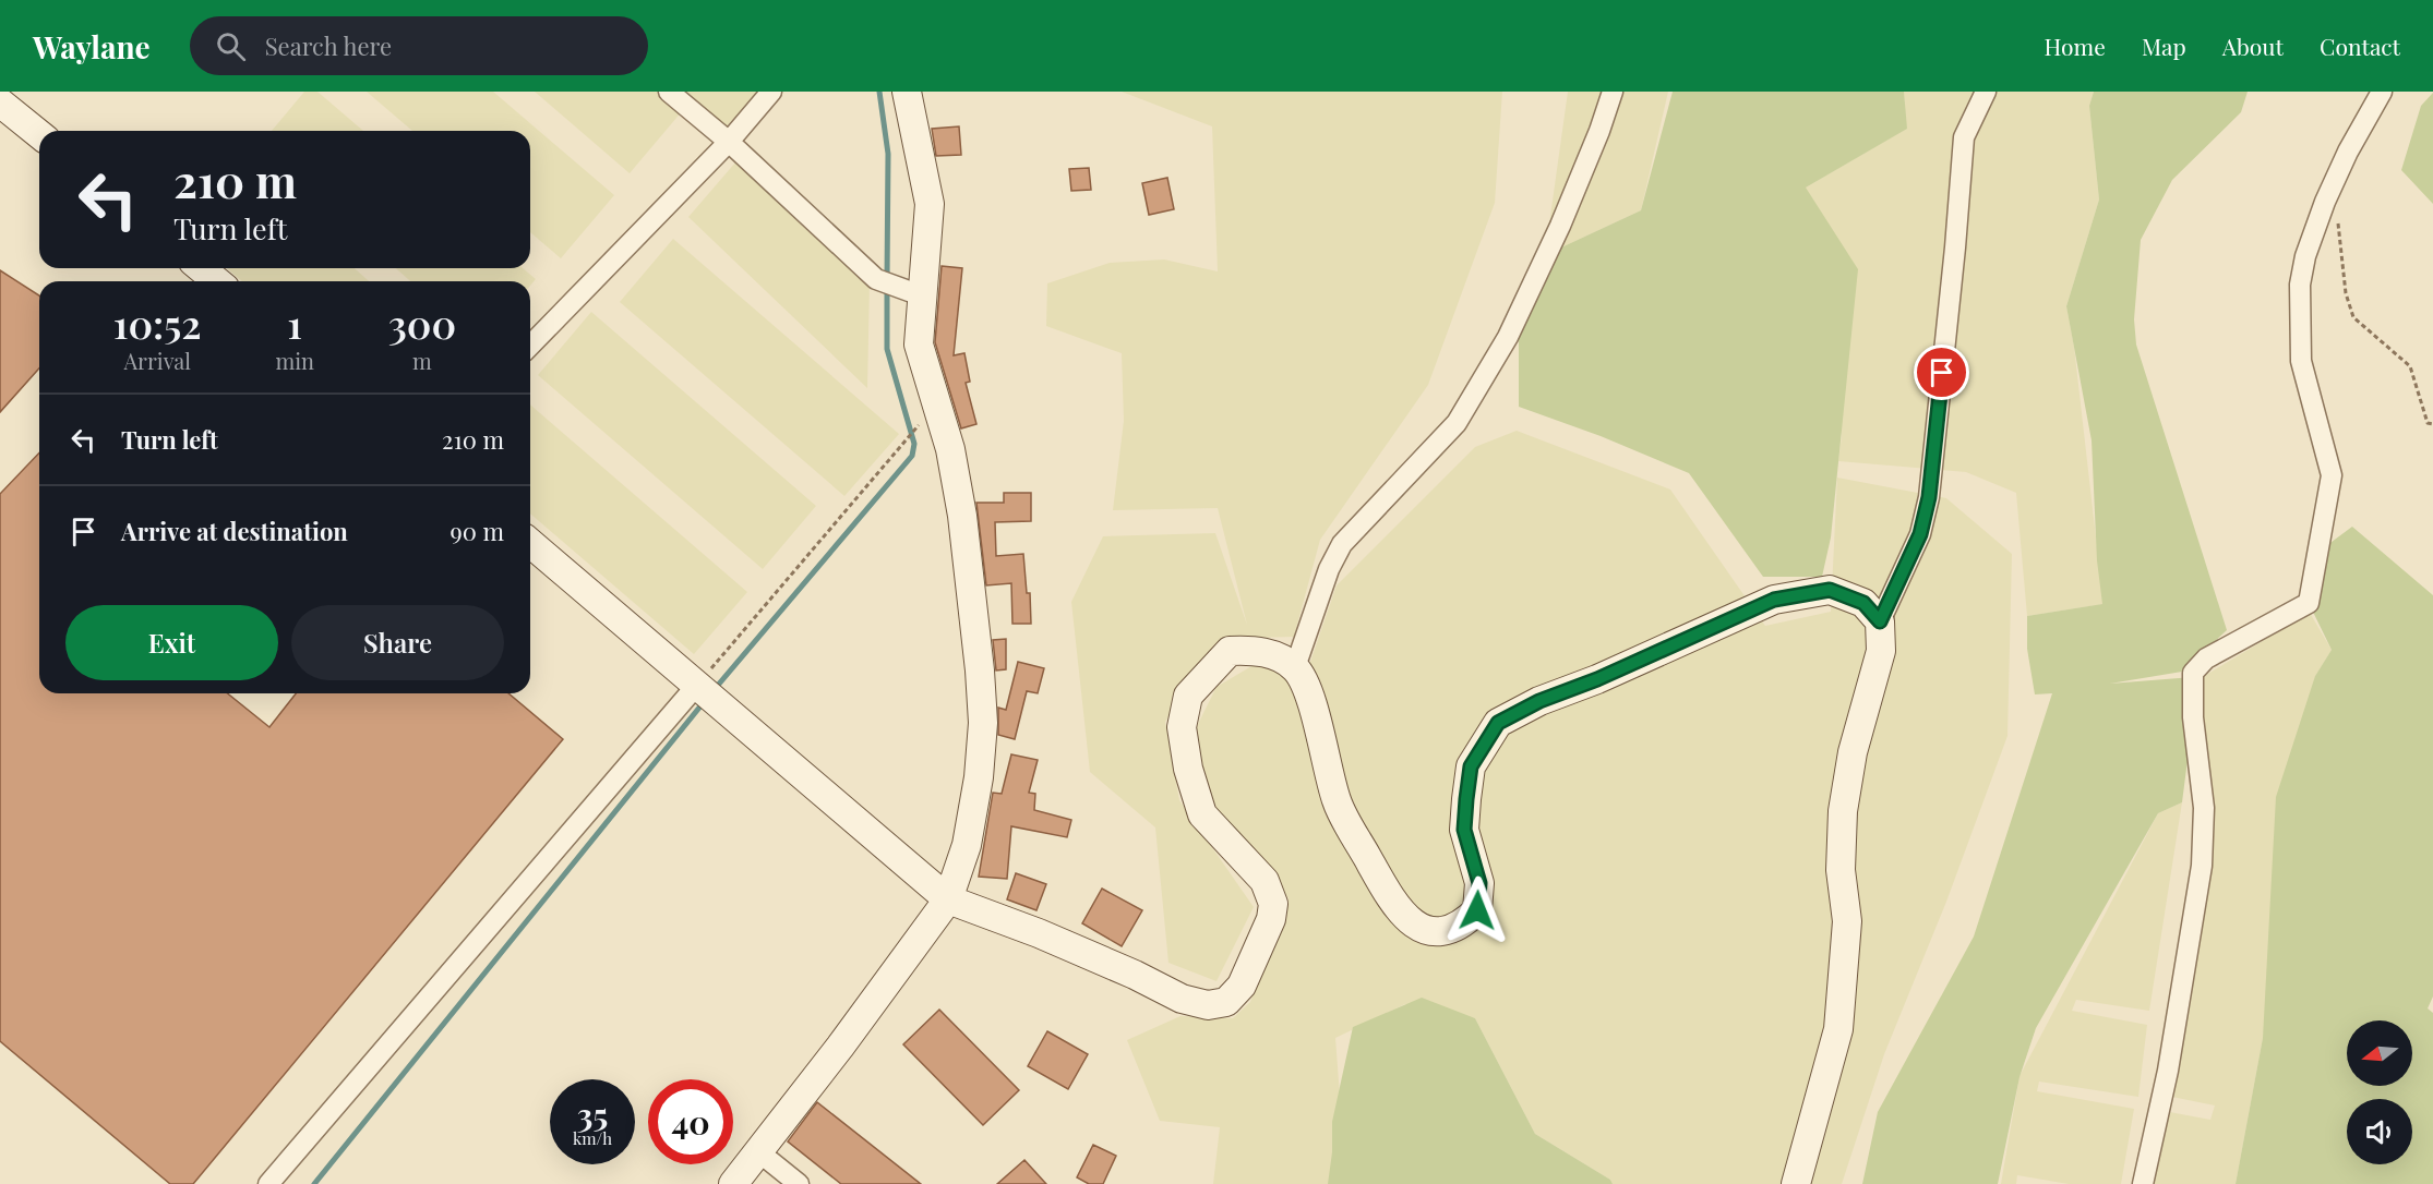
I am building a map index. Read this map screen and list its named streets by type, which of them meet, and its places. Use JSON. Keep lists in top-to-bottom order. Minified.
{"north":"left","page":{"header":"Waylane","search":"Search here","nav":["Home","Map","About","Contact"],"turn":["210 m","Turn left"],"eta":["10:52","Arrival","1","min","300","m"],"list":[{"name":"Turn left","value":"210 m"},{"name":"Arrive at destination","value":"90 m"}],"buttons":["Exit","Share"],"speed":"35 km/h","limit":"40"}}
